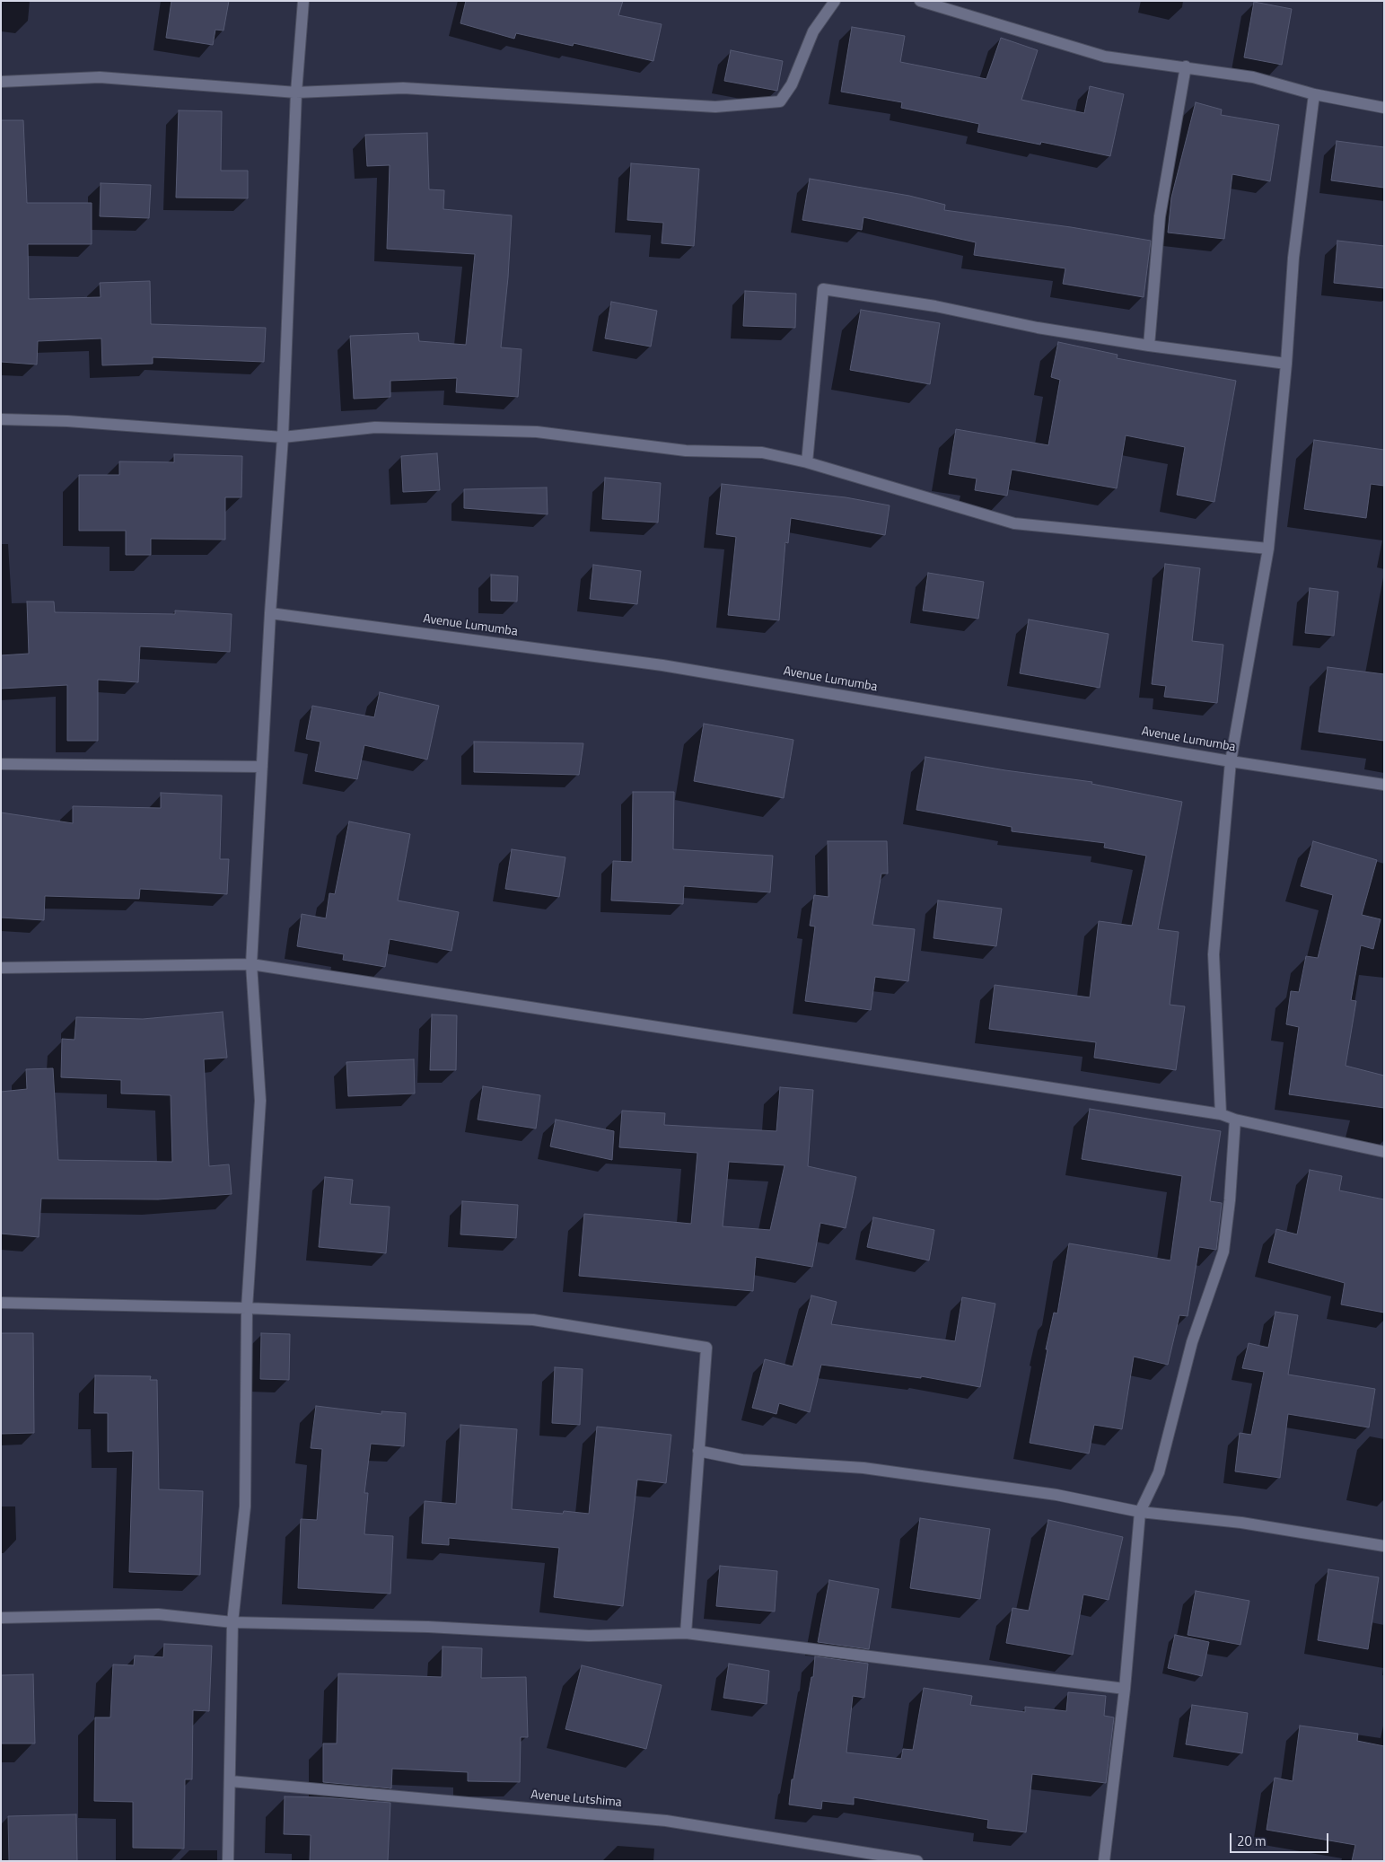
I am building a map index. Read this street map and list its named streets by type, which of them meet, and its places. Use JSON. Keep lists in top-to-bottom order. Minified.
{"streets":{"street":["Avenue Lumumba","Avenue Lutshima"]},"scale_bar":"20 m"}
